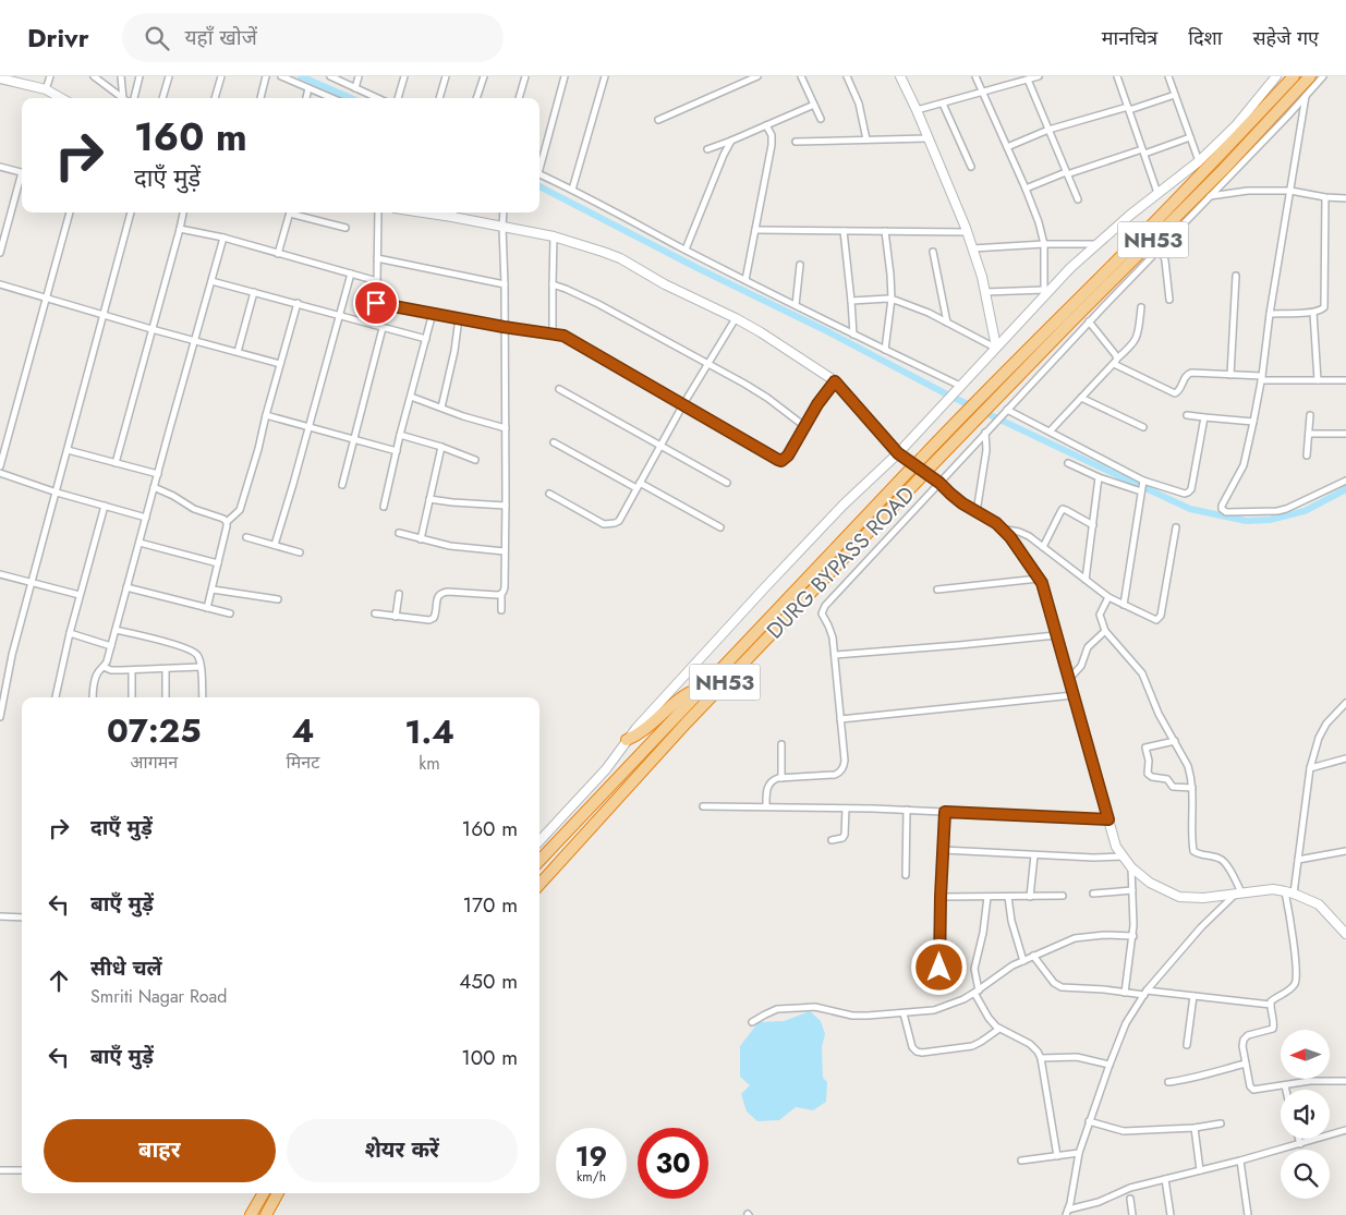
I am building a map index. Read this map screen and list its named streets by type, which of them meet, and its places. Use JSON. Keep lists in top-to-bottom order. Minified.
{"streets":{"highway":["NH53","DURG BYPASS ROAD"]},"north":"left","page":{"header":"Drivr","search":"यहाँ खोजें","nav":["मानचित्र","दिशा","सहेजे गए"],"turn":["160 m","दाएँ मुड़ें"],"eta":["07:25","आगमन","4","मिनट","1.4","km"],"list":[{"name":"दाएँ मुड़ें","value":"160 m"},{"name":"बाएँ मुड़ें","value":"170 m"},{"name":"सीधे चलें","note":"Smriti Nagar Road","value":"450 m"},{"name":"बाएँ मुड़ें","value":"100 m"}],"buttons":["बाहर","शेयर करें"],"speed":"19 km/h","limit":"30"}}
